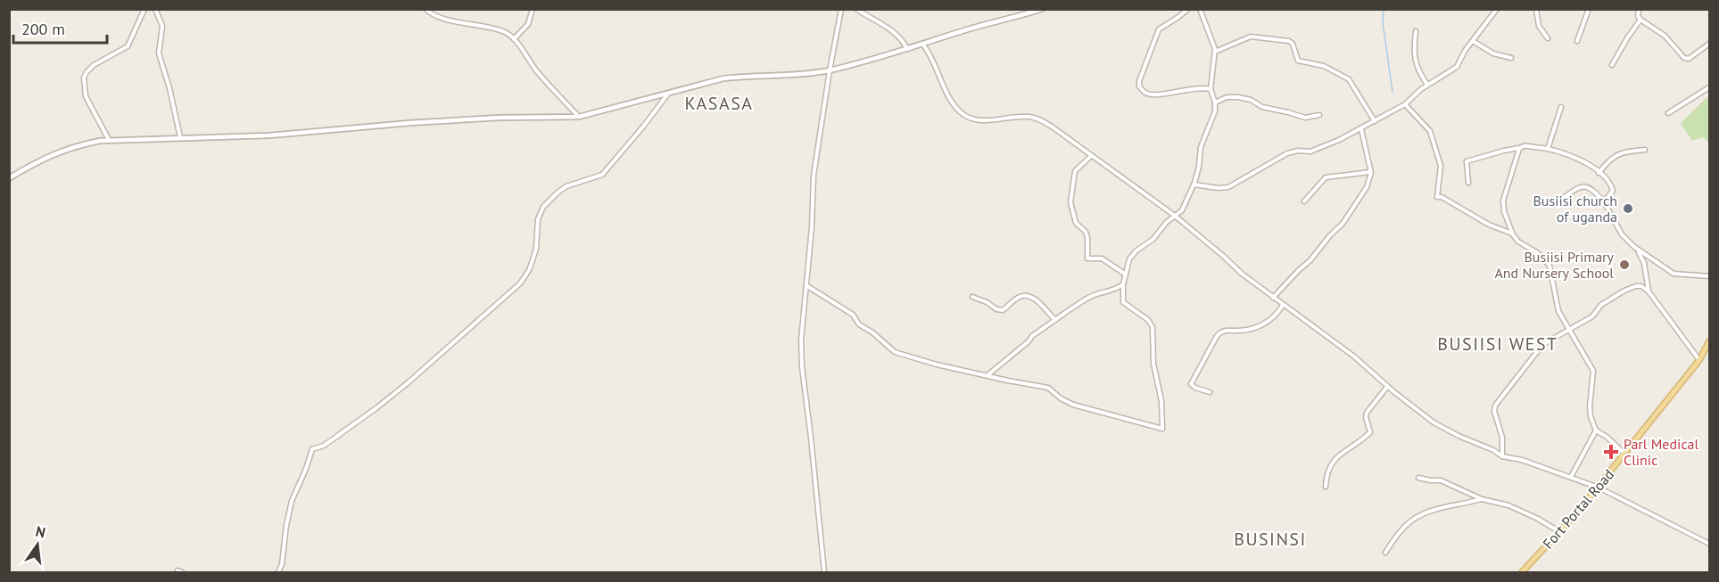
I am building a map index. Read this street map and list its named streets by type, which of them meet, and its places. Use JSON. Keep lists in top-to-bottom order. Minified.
{"streets":{"main road":["Fort Portal Road"]},"districts":["KASASA","BUSIISI WEST","BUSINSI"],"places":{"other":["Busiisi church of uganda","Busiisi Primary And Nursery School"],"health":["Parl Medical Clinic"]},"scale_bar":"200 m","north":"top"}
